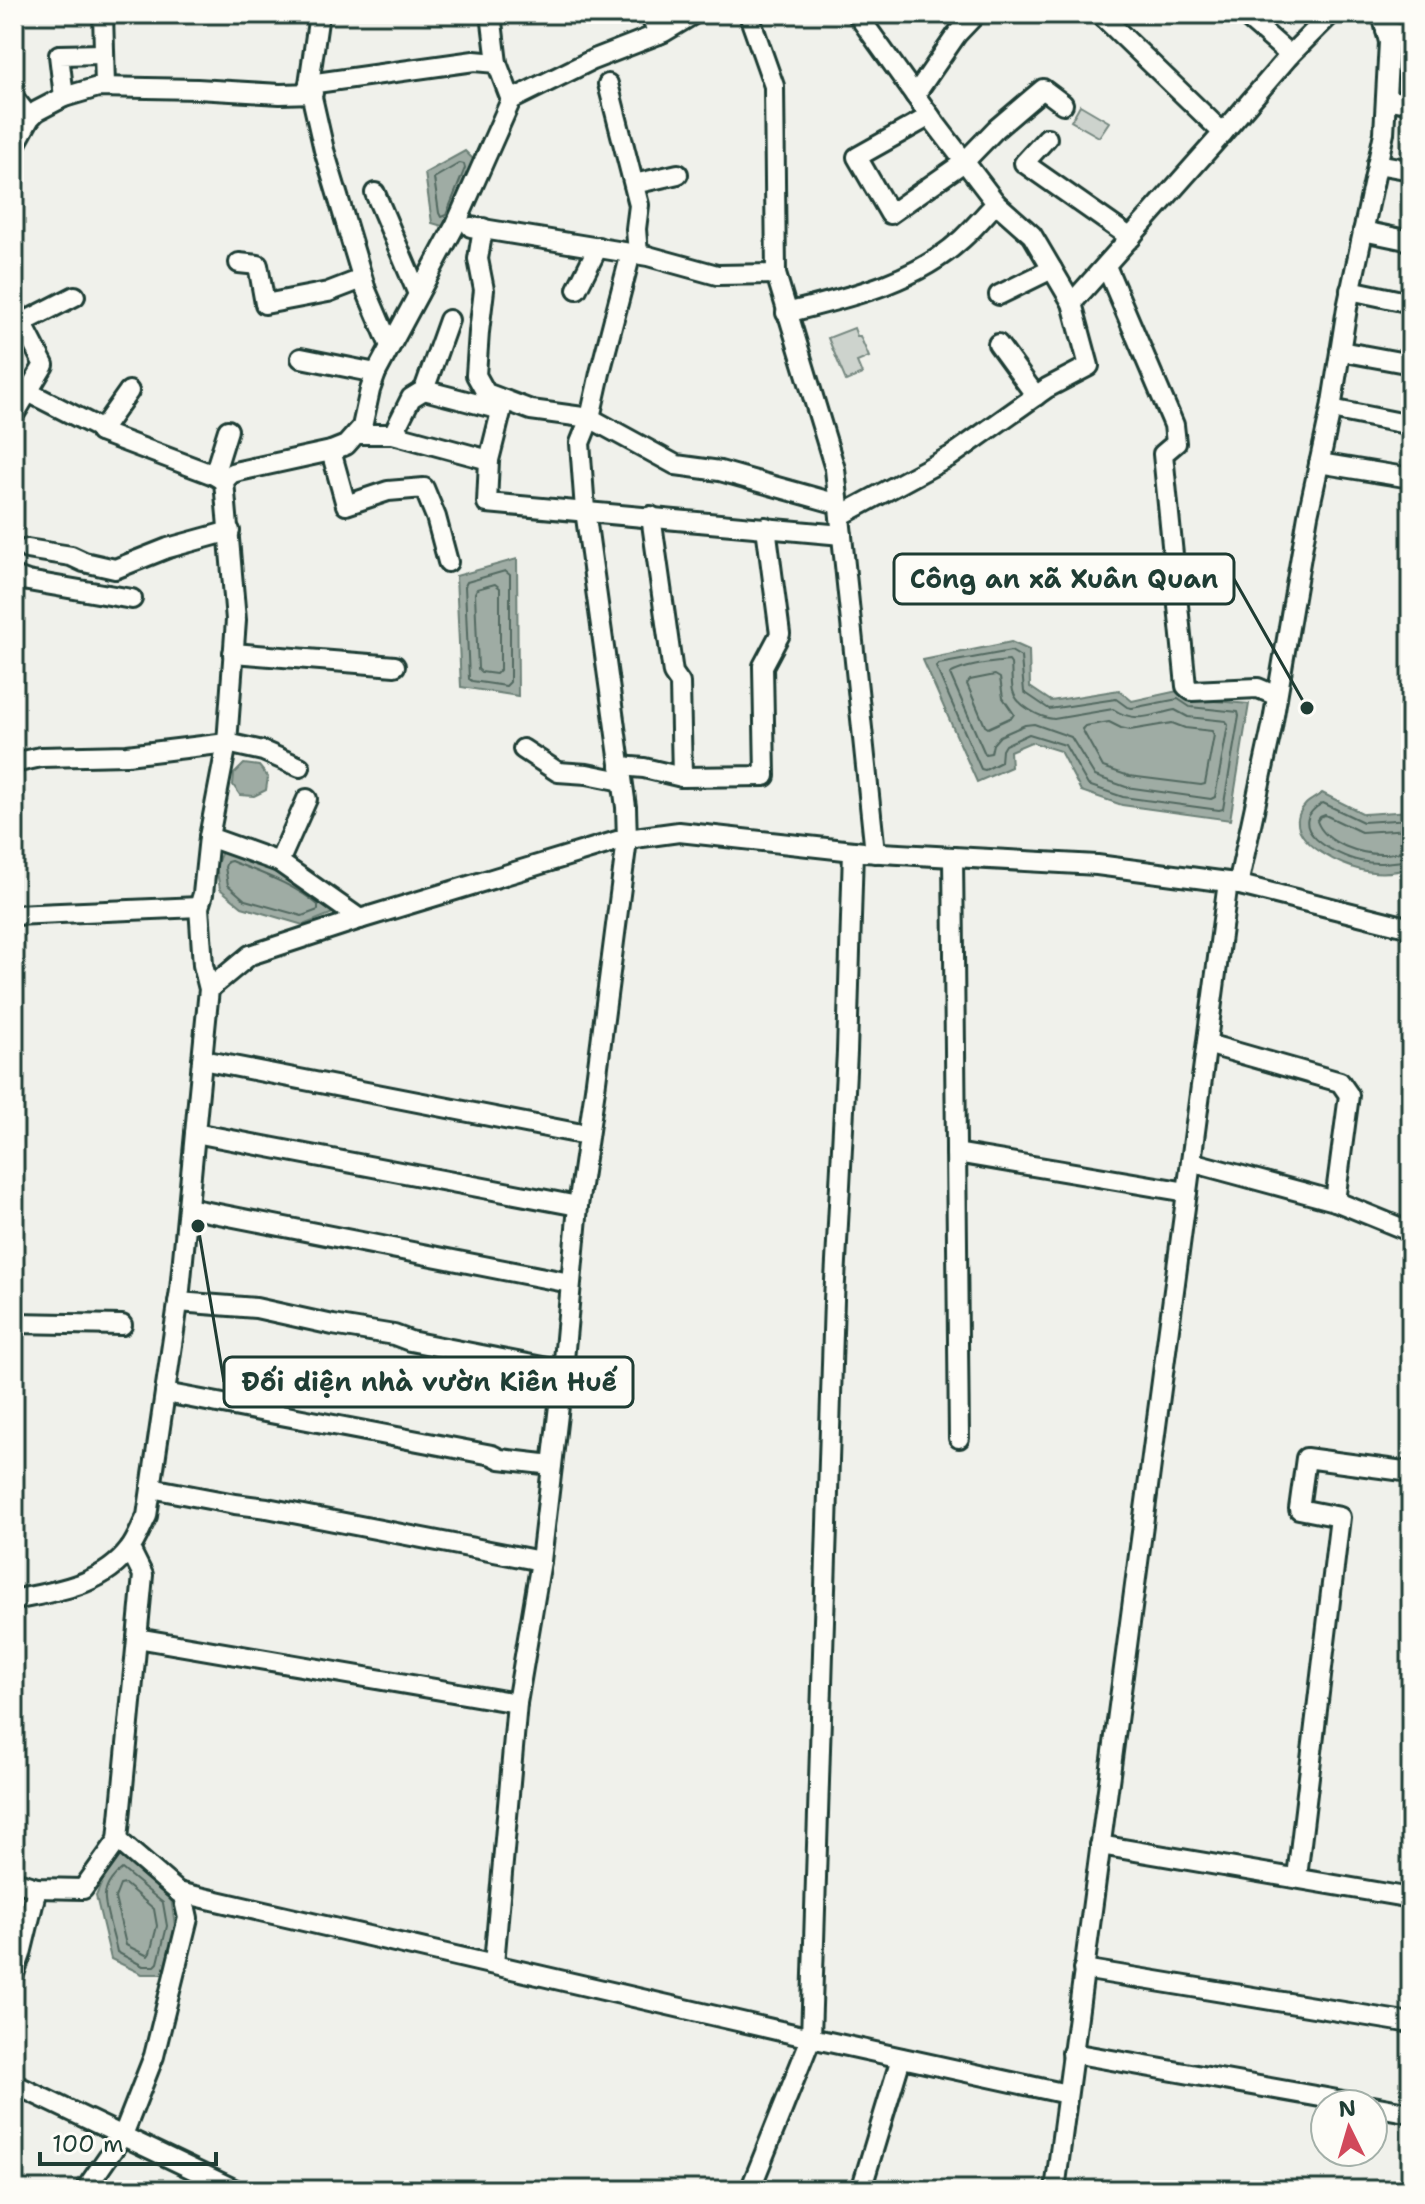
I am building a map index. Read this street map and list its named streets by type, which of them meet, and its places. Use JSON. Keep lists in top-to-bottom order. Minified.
{"places":["Công an xã Xuân Quan","Đối diện nhà vườn Kiên Huế"],"scale_bar":"100 m","north":"top"}
